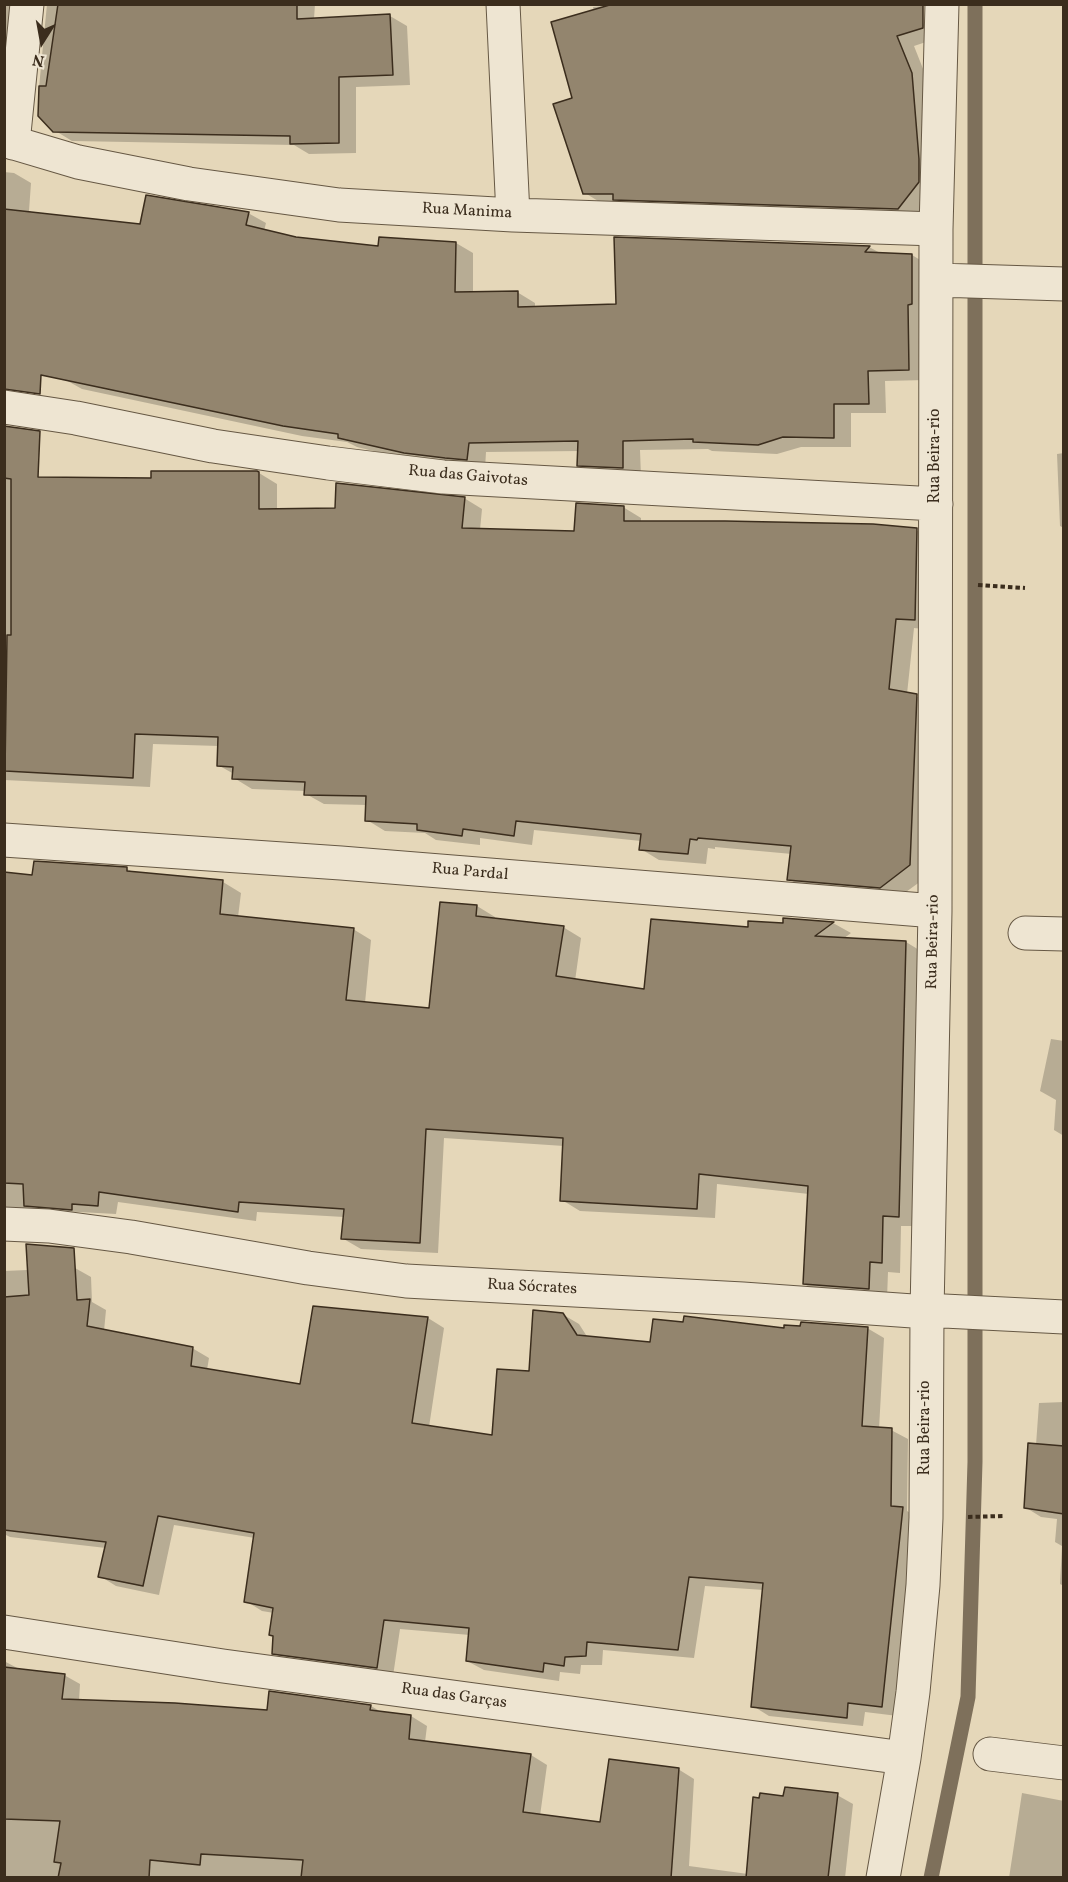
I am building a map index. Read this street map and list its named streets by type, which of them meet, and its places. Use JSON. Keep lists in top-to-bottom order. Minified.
{"streets":{"street":["Rua Manima","Rua Beira-rio","Rua das Gaivotas","Rua Pardal","Rua Sócrates","Rua das Garças"]},"crossings":[["Rua Manima","Rua Beira-rio"],["Rua Beira-rio","Rua das Gaivotas"],["Rua Beira-rio","Rua Pardal"],["Rua Beira-rio","Rua Sócrates"],["Rua Beira-rio","Rua das Garças"]],"north":"bottom"}
